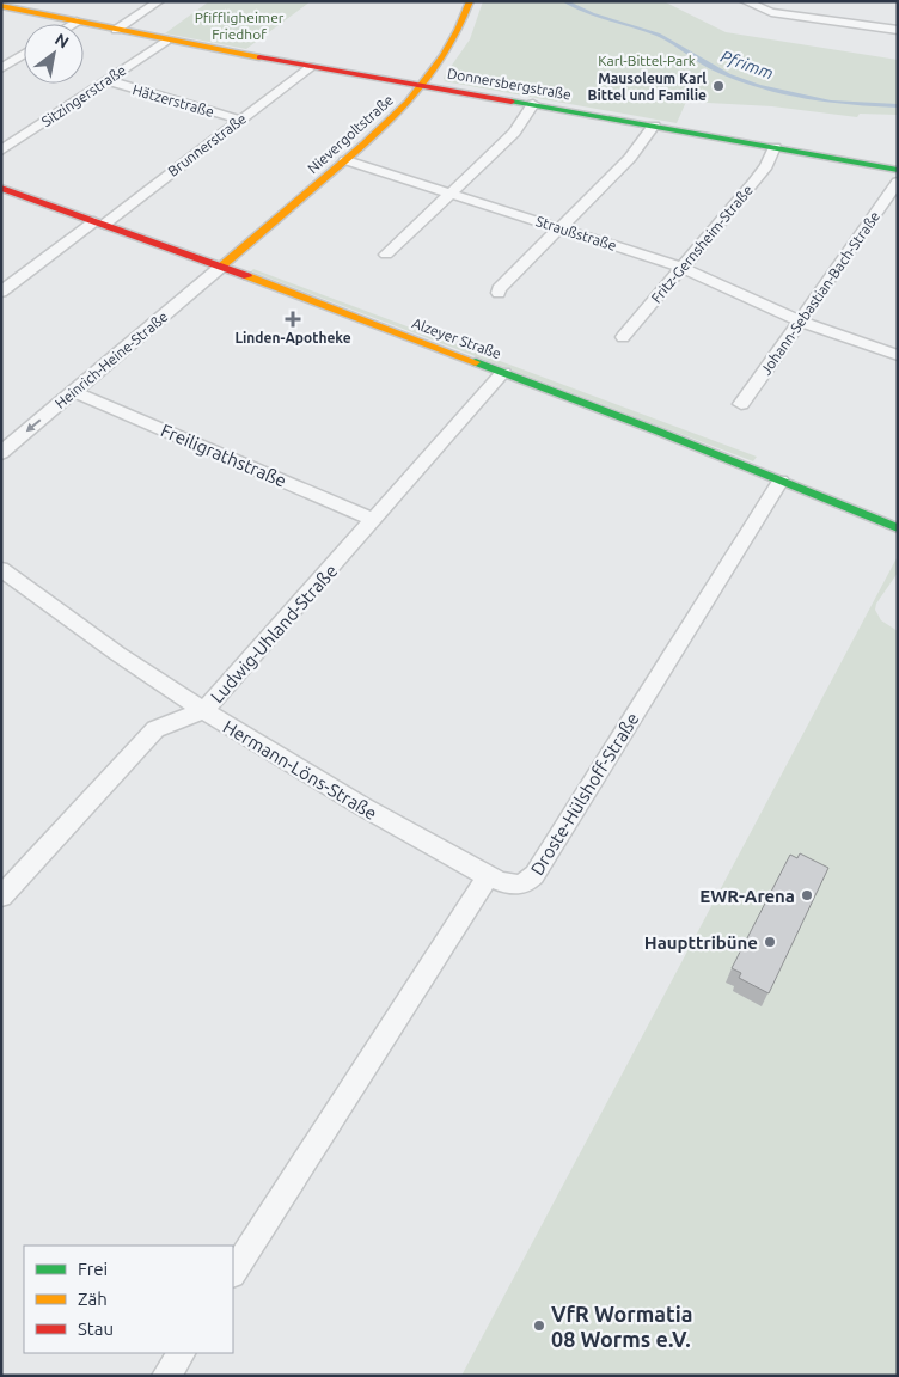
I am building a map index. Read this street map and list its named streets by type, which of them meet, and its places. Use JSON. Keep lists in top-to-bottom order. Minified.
{"streets":{"street":["Donnersbergstraße","Sitzingerstraße","Hätzerstraße","Nievergoltstraße","Brunnerstraße","Straußstraße","Fritz-Gernsheim-Straße","Johann-Sebastian-Bach-Straße","Alzeyer Straße","Heinrich-Heine-Straße","Freiligrathstraße","Ludwig-Uhland-Straße","Hermann-Löns-Straße","Droste-Hülshoff-Straße"]},"crossings":[["Donnersbergstraße","Sitzingerstraße"],["Donnersbergstraße","Nievergoltstraße"],["Donnersbergstraße","Brunnerstraße"],["Donnersbergstraße","Fritz-Gernsheim-Straße"],["Sitzingerstraße","Hätzerstraße"],["Hätzerstraße","Brunnerstraße"],["Nievergoltstraße","Straußstraße"],["Nievergoltstraße","Alzeyer Straße"],["Nievergoltstraße","Heinrich-Heine-Straße"],["Brunnerstraße","Alzeyer Straße"],["Straußstraße","Fritz-Gernsheim-Straße"],["Straußstraße","Johann-Sebastian-Bach-Straße"],["Alzeyer Straße","Heinrich-Heine-Straße"],["Alzeyer Straße","Ludwig-Uhland-Straße"],["Alzeyer Straße","Droste-Hülshoff-Straße"],["Heinrich-Heine-Straße","Freiligrathstraße"],["Freiligrathstraße","Ludwig-Uhland-Straße"],["Ludwig-Uhland-Straße","Hermann-Löns-Straße"],["Hermann-Löns-Straße","Droste-Hülshoff-Straße"]],"water":["Pfrimm"],"parks":["Pfiffligheimer Friedhof","Karl-Bittel-Park"],"places":{"other":["Mausoleum Karl Bittel und Familie","EWR-Arena","Haupttribüne","VfR Wormatia 08 Worms e.V."],"health":["Linden-Apotheke"]},"legend":["Frei","Zäh","Stau"],"north":"top right"}
